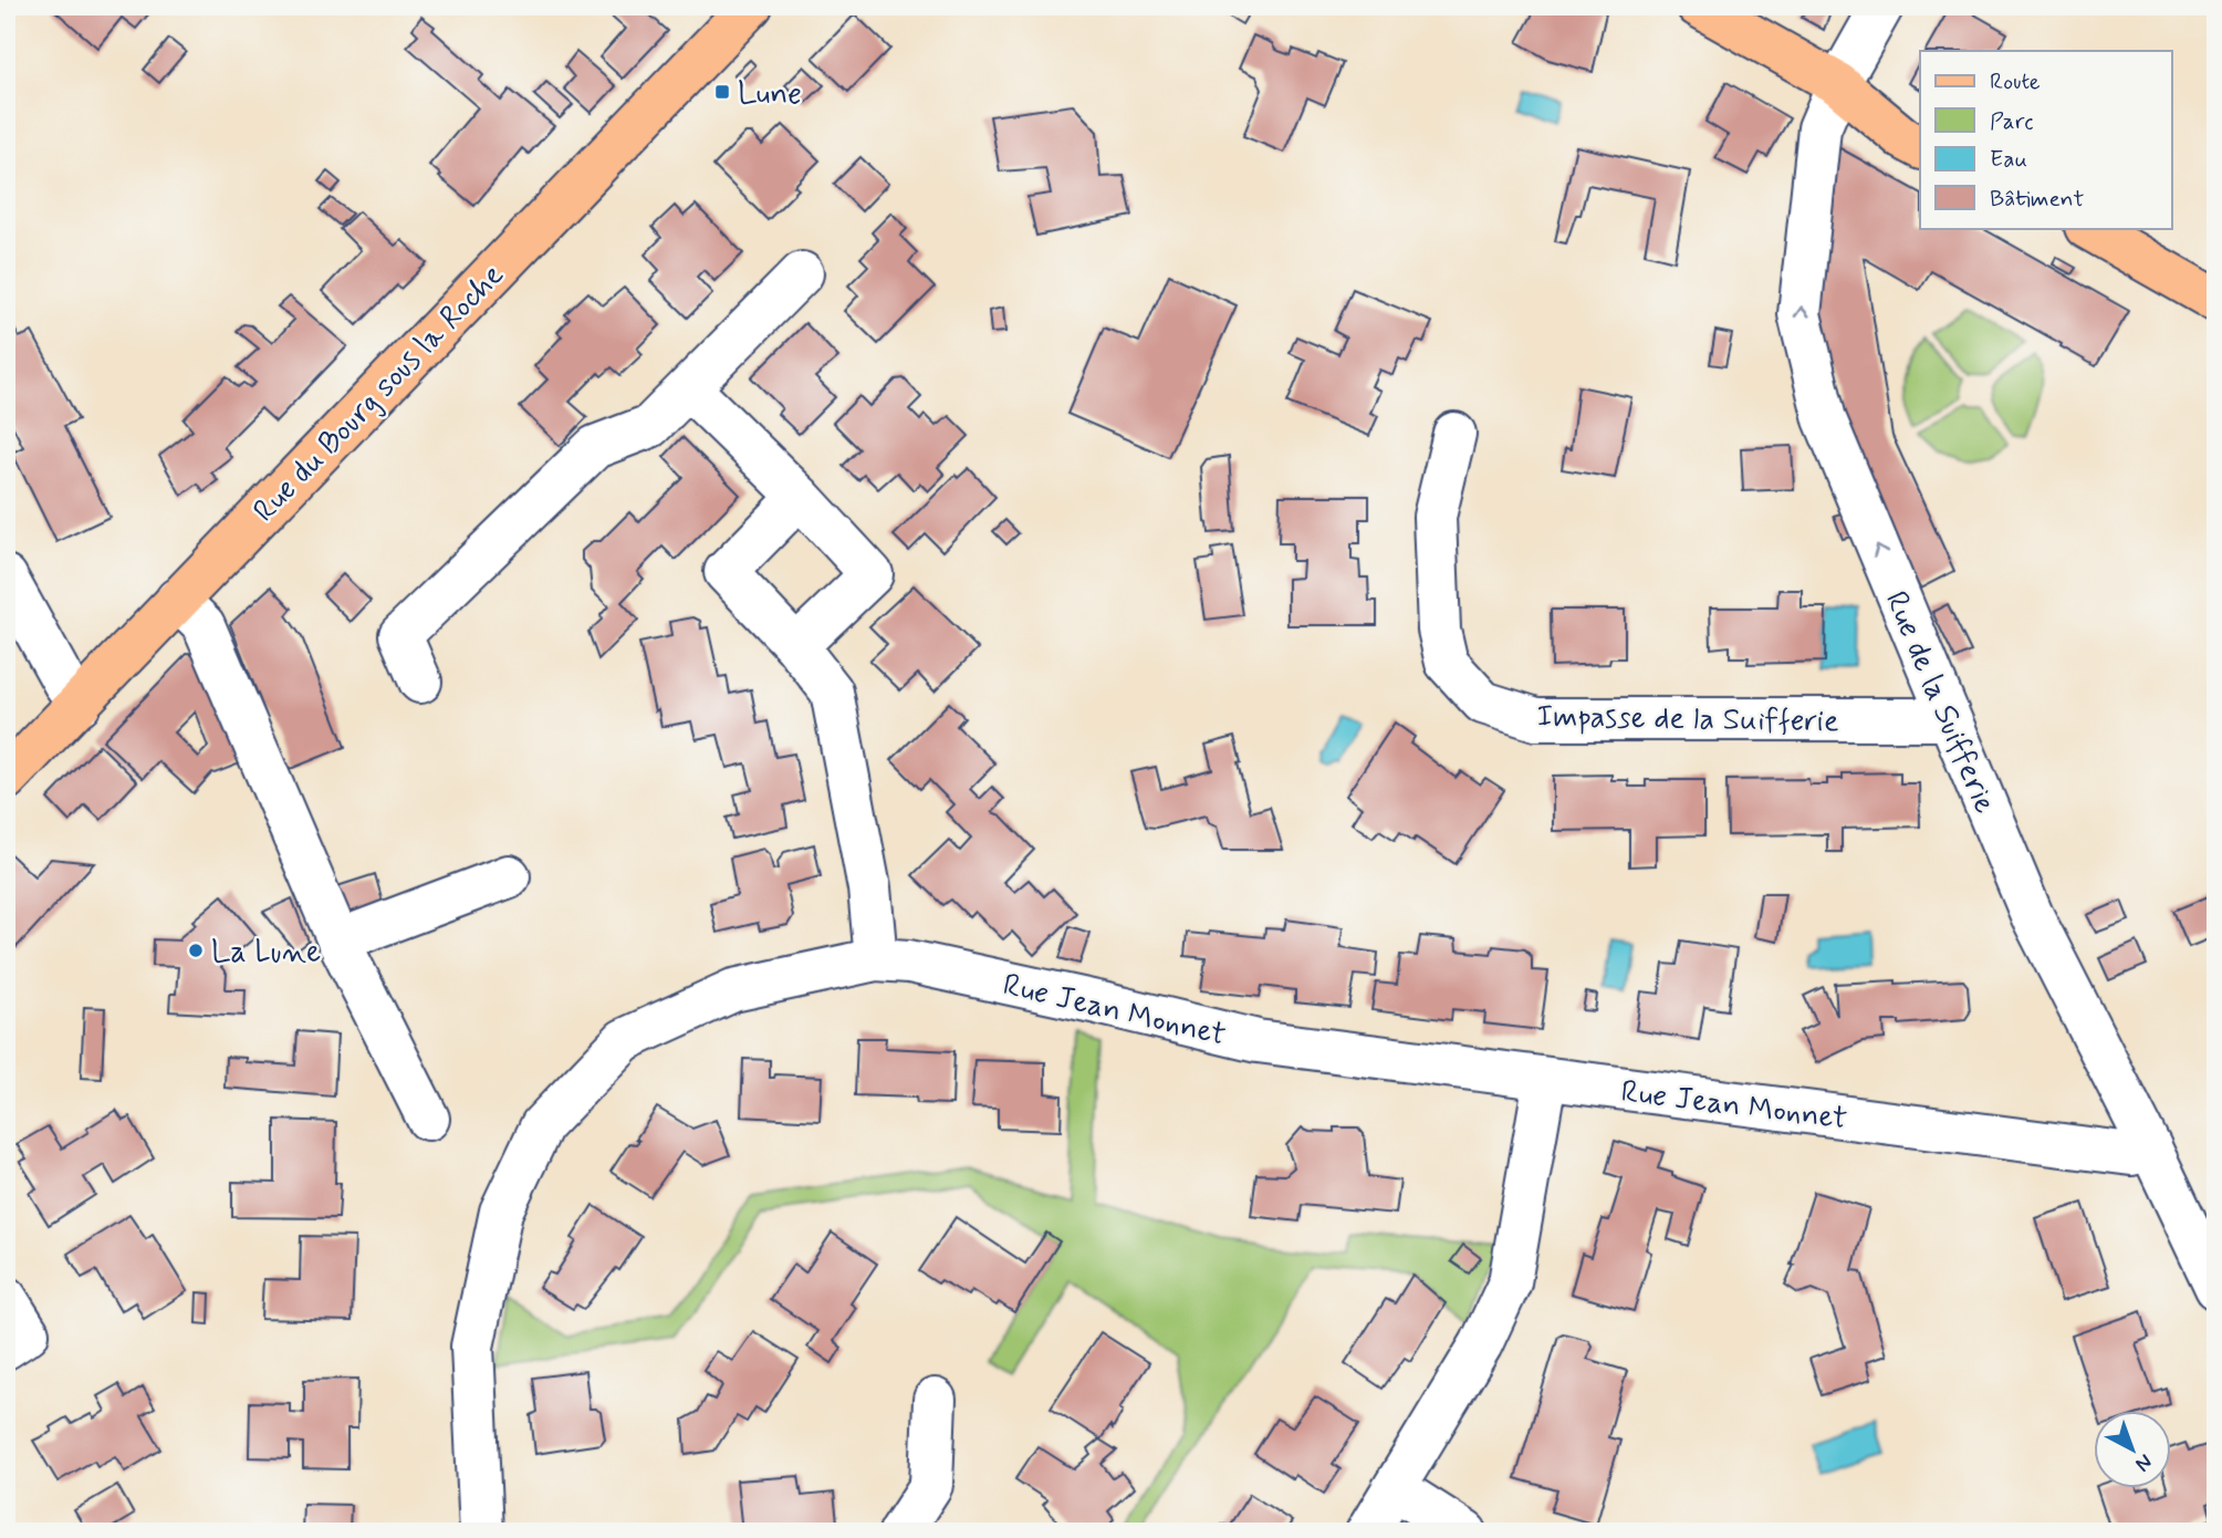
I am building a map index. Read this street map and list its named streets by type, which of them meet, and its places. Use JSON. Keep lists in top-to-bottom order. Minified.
{"streets":{"main road":["Rue du Bourg sous la Roche"],"street":["Rue de la Suifferie","Impasse de la Suifferie","Rue Jean Monnet"]},"crossings":[["Rue de la Suifferie","Impasse de la Suifferie"],["Rue de la Suifferie","Rue Jean Monnet"]],"one_way":["Rue de la Suifferie"],"places":{"transit":["Lune"],"other":["La Lune"]},"legend":["Route","Parc","Eau","Bâtiment"],"north":"bottom right"}
